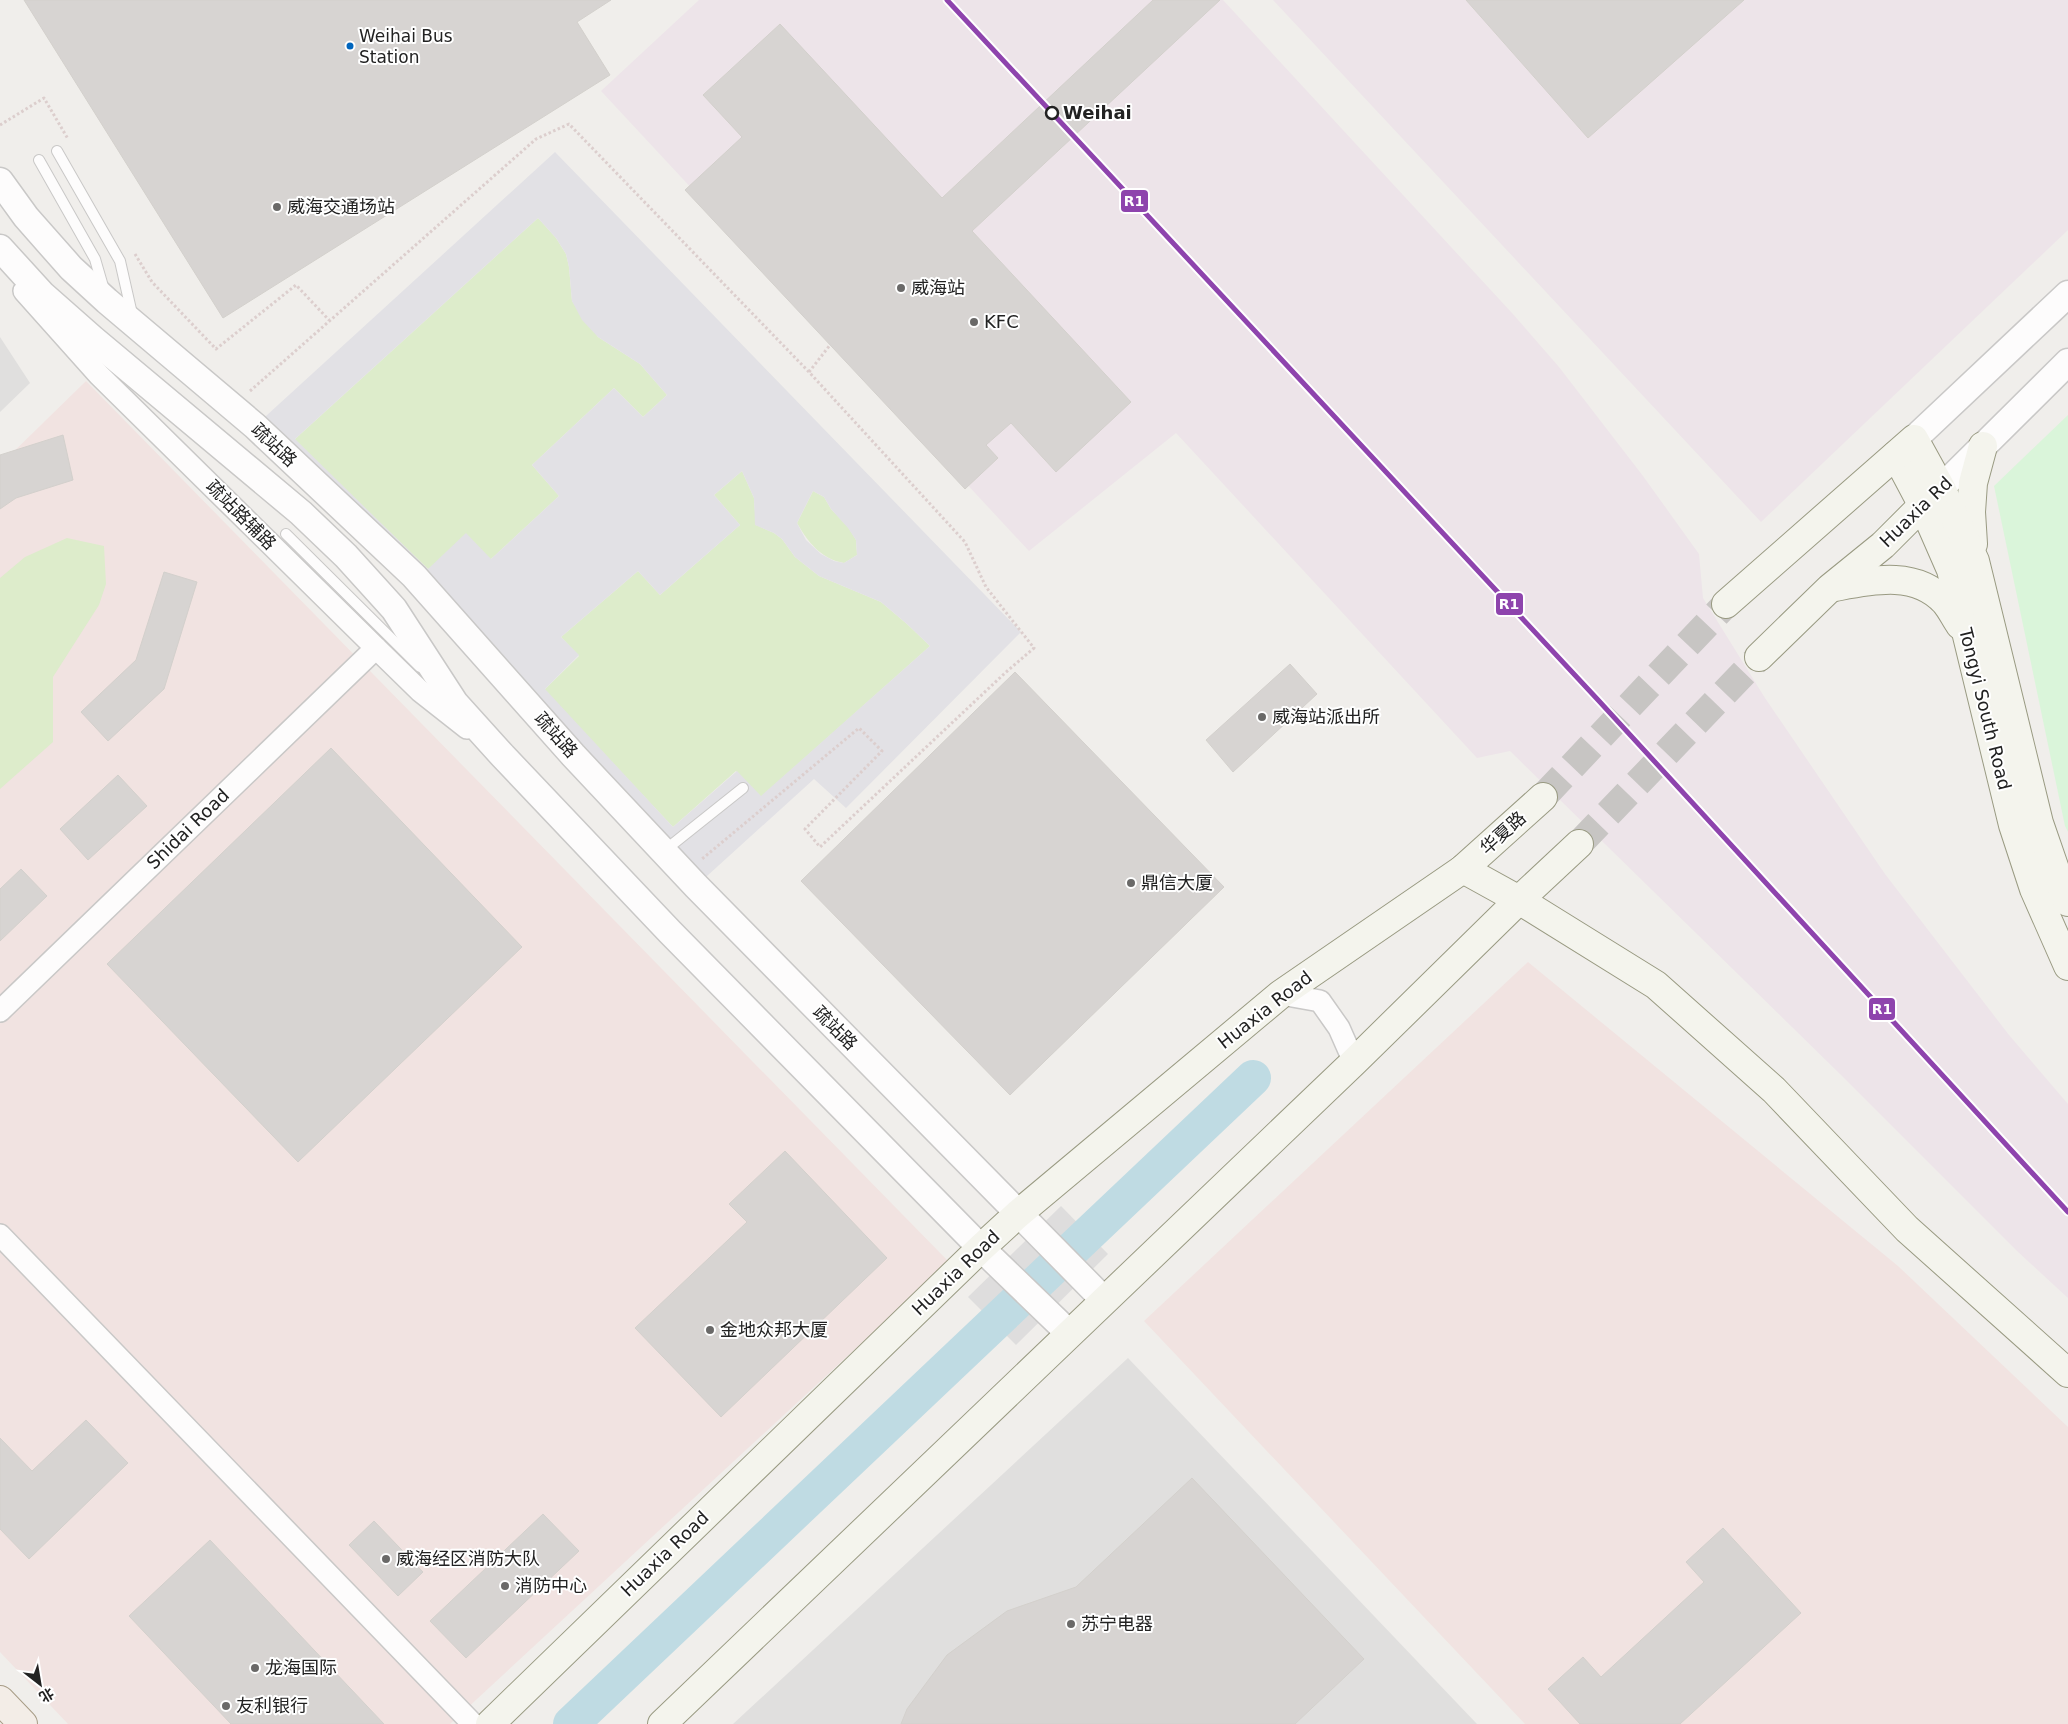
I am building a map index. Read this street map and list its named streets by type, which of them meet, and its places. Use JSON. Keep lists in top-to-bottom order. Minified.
{"streets":{"main road":["Huaxia Rd","Tongyi South Road","华夏路","Huaxia Road"],"street":["疏站路","疏站路辅路","Shidai Road"]},"crossings":[["疏站路","疏站路辅路"],["疏站路","Huaxia Road"],["Huaxia Rd","Tongyi South Road"],["疏站路辅路","Shidai Road"],["华夏路","Huaxia Road"]],"places":["Weihai Bus Station","Weihai","威海交通场站","威海站","KFC","威海站派出所","鼎信大厦","金地众邦大厦","威海经区消防大队","消防中心","苏宁电器","龙海国际","友利银行"],"lines":["transit line R1"],"north":"bottom right"}
